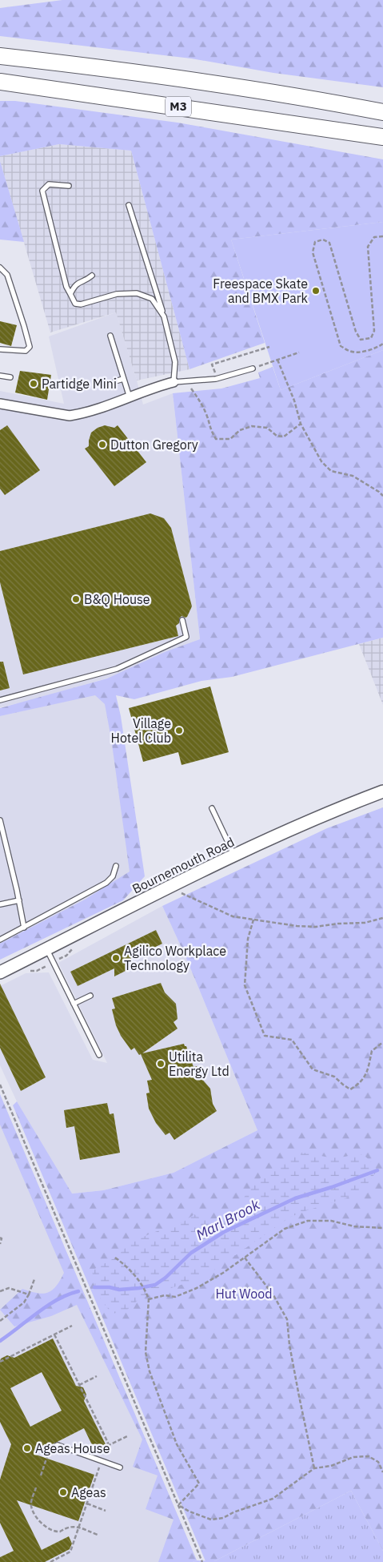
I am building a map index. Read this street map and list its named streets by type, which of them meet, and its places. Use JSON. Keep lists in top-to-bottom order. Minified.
{"streets":{"highway":["M3"],"street":["Bournemouth Road"]},"water":["Marl Brook"],"parks":["Hut Wood"],"places":["Freespace Skate and BMX Park","Partidge Mini","Dutton Gregory","B&Q House","Village Hotel Club","Agilico Workplace Technology","Utilita Energy Ltd","Ageas House","Ageas"]}
